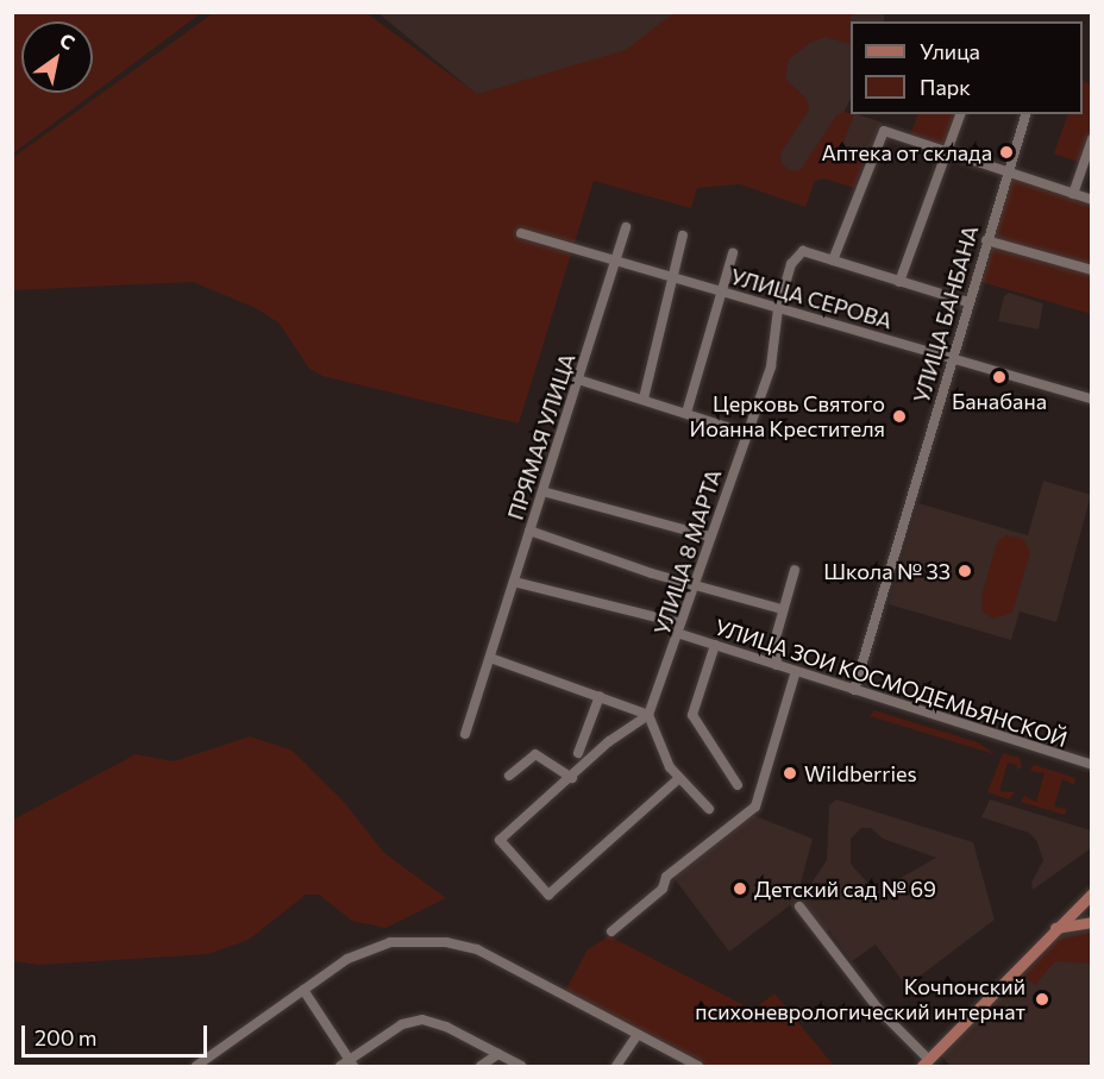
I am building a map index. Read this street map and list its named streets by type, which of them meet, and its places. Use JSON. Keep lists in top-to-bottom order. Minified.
{"streets":{"street":["УЛИЦА СЕРОВА","УЛИЦА БАНБАНА","ПРЯМАЯ УЛИЦА","УЛИЦА 8 МАРТА","УЛИЦА ЗОИ КОСМОДЕМЬЯНСКОЙ"]},"crossings":[["УЛИЦА СЕРОВА","УЛИЦА БАНБАНА"],["УЛИЦА СЕРОВА","ПРЯМАЯ УЛИЦА"],["УЛИЦА СЕРОВА","УЛИЦА 8 МАРТА"],["УЛИЦА БАНБАНА","УЛИЦА ЗОИ КОСМОДЕМЬЯНСКОЙ"],["ПРЯМАЯ УЛИЦА","УЛИЦА ЗОИ КОСМОДЕМЬЯНСКОЙ"],["УЛИЦА 8 МАРТА","УЛИЦА ЗОИ КОСМОДЕМЬЯНСКОЙ"]],"places":["Аптека от склада","Банабана","Церковь Святого Иоанна Крестителя","Школа № 33","Wildberries","Детский сад № 69","Кочпонский психоневрологический интернат"],"legend":["Улица","Парк"],"scale_bar":"200 m","north":"top right"}
